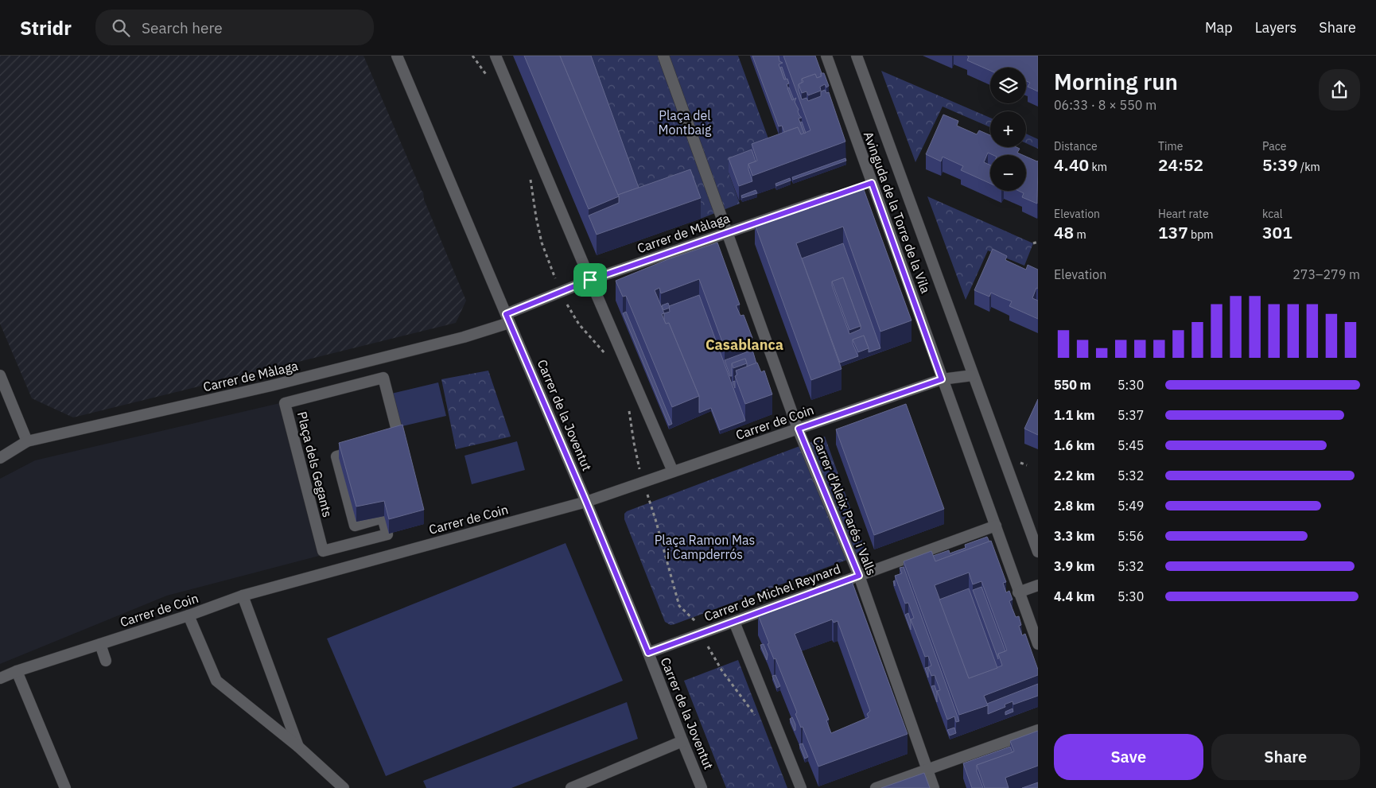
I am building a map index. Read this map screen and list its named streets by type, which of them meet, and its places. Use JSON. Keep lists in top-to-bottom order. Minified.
{"streets":{"street":["Avinguda de la Torre de la Vila","Carrer de Màlaga","Carrer de la Joventut","Carrer de Coin","Plaça dels Gegants","Carrer d'Aleix Parés i Valls","Carrer de Michel Reynard"]},"crossings":[["Avinguda de la Torre de la Vila","Carrer de Coin"],["Avinguda de la Torre de la Vila","Carrer de Michel Reynard"],["Carrer de Màlaga","Carrer de la Joventut"],["Carrer de Màlaga","Carrer d'Aleix Parés i Valls"],["Carrer de la Joventut","Carrer de Coin"],["Carrer de la Joventut","Carrer de Michel Reynard"],["Carrer de Coin","Carrer d'Aleix Parés i Valls"],["Carrer d'Aleix Parés i Valls","Carrer de Michel Reynard"]],"districts":["Casablanca"],"parks":["Plaça del Montbaig","Plaça Ramon Mas i Campderrós"],"page":{"header":"Stridr","search":"Search here","nav":["Map","Layers","Share"],"heading":["Morning run","06:33 · 8 × 550 m"],"map_buttons":["+","−"],"stats":[["Distance","4.40 km"],["Time","24:52"],["Pace","5:39 /km"],["Elevation","48 m"],["Heart rate","137 bpm"],["kcal","301"]],"chart":["Elevation","273–279 m"],"list":[{"name":"550 m","note":"5:30"},{"name":"1.1 km","note":"5:37"},{"name":"1.6 km","note":"5:45"},{"name":"2.2 km","note":"5:32"},{"name":"2.8 km","note":"5:49"},{"name":"3.3 km","note":"5:56"},{"name":"3.9 km","note":"5:32"},{"name":"4.4 km","note":"5:30"}],"buttons":["Save","Share"]}}
